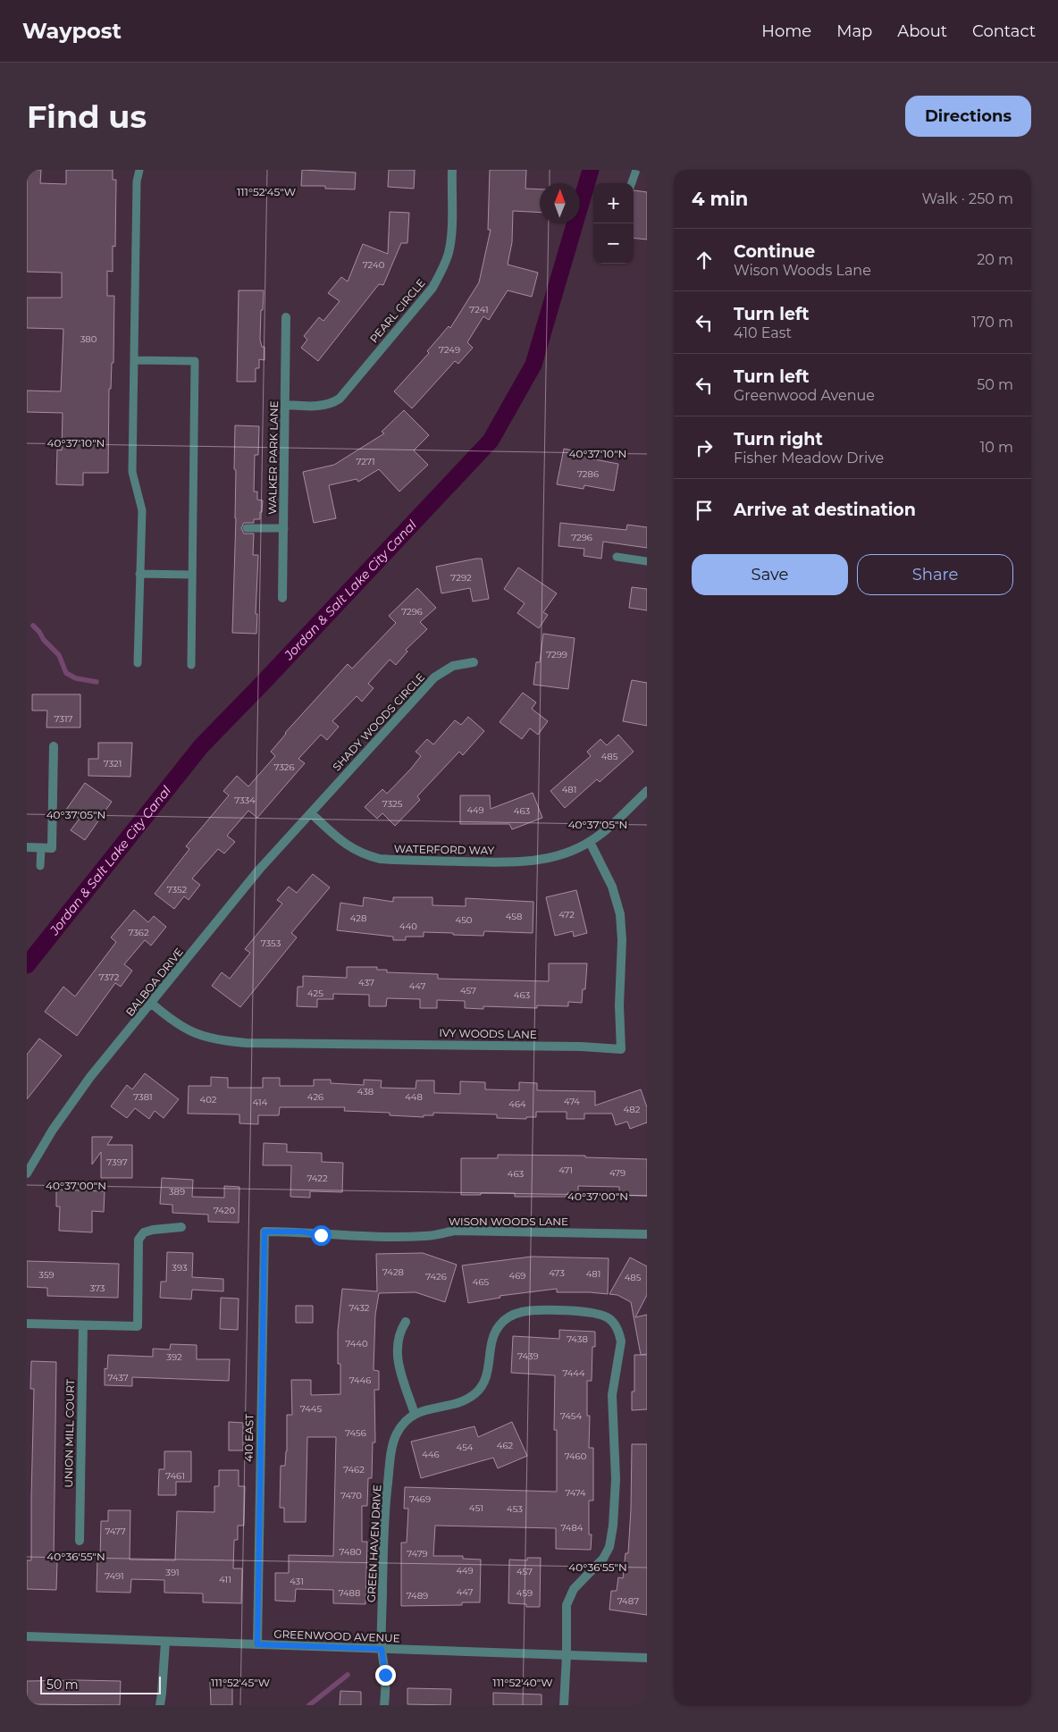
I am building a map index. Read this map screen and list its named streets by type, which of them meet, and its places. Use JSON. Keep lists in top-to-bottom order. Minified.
{"streets":{"street":["PEARL CIRCLE","WALKER PARK LANE","SHADY WOODS CIRCLE","WATERFORD WAY","BALBOA DRIVE","IVY WOODS LANE","WISON WOODS LANE","UNION MILL COURT","410 EAST","GREEN HAVEN DRIVE","GREENWOOD AVENUE"]},"crossings":[["PEARL CIRCLE","WALKER PARK LANE"],["SHADY WOODS CIRCLE","WATERFORD WAY"],["SHADY WOODS CIRCLE","BALBOA DRIVE"],["WATERFORD WAY","BALBOA DRIVE"],["WATERFORD WAY","IVY WOODS LANE"],["BALBOA DRIVE","IVY WOODS LANE"],["WISON WOODS LANE","410 EAST"],["410 EAST","GREENWOOD AVENUE"],["GREEN HAVEN DRIVE","GREENWOOD AVENUE"]],"water":["Jordan & Salt Lake City Canal"],"house_numbers":["7240","7241","380","7249","7271","7286","7296","7292","7296","7299","7317","485","7321","7326","481","7334","7325","449","463","7352","472","458","428","450","440","7362","7353","7372","437","447","457","425","463","438","7381","426","448","402","474","414","464","482","7397","471","479","463","7422","389","7420","393","7428","473","481","359","469","7426","485","465","373","7432","7438","7440","7439","392","7444","7437","7446","7445","7454","7456","462","454","446","7460","7462","7461","7474","7470","7469","451","453","7484","7477","7480","7479","449","457","391","7491","411","431","447","7488","459","7489","7487"],"scale_bar":"50 m","north":"top","page":{"header":"Waypost","nav":["Home","Map","About","Contact"],"buttons":["Directions",["Save","Share"]],"title":"Find us","heading":["4 min","Walk · 250 m"],"map_buttons":["+","−"],"list":[["Continue","Wison Woods Lane","20 m"],["Turn left","410 East","170 m"],["Turn left","Greenwood Avenue","50 m"],["Turn right","Fisher Meadow Drive","10 m"],"Arrive at destination"],"scale":"50 m"},"coordinates":["111°52'45\"W","40°37'10\"N","40°37'05\"N","40°37'00\"N","40°36'55\"N","111°52'40\"W"]}
